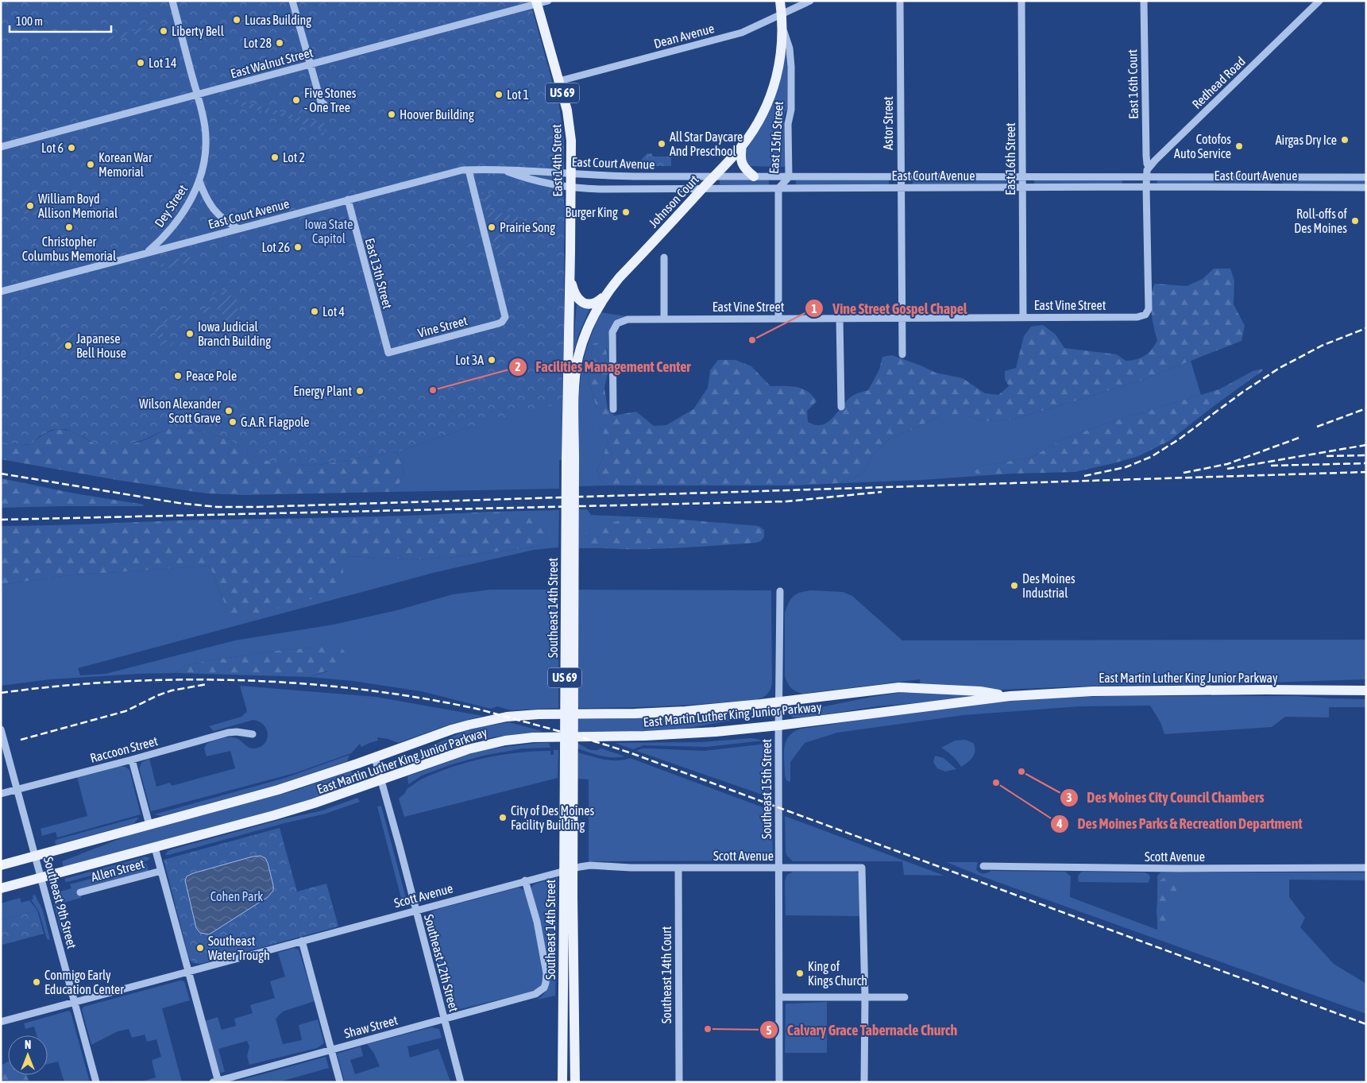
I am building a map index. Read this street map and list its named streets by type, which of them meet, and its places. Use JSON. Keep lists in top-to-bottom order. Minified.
{"streets":{"main road":["US 69","East 15th Street","East 14th Street","Johnson Court","Southeast 14th Street","East Martin Luther King Junior Parkway"],"street":["Dean Avenue","East Walnut Street","Redhead Road","East 16th Court","Astor Street","East 16th Street","East Court Avenue","Dey Street","East 13th Street","East Vine Street","Vine Street","Raccoon Street","Southeast 15th Street","Scott Avenue","Allen Street","Southeast 9th Street","Southeast 12th Street","Southeast 14th Court","Shaw Street"]},"crossings":[["Dean Avenue","East 15th Street"],["Dean Avenue","East 14th Street"],["East Walnut Street","East 14th Street"],["East Walnut Street","Dey Street"],["Redhead Road","East 16th Court"],["Astor Street","East Court Avenue"],["Astor Street","East Vine Street"],["East 15th Street","East Court Avenue"],["East 15th Street","Johnson Court"],["East 15th Street","East Vine Street"],["East 16th Street","East Court Avenue"],["East 16th Street","East Vine Street"],["East 14th Street","East Court Avenue"],["East 14th Street","Southeast 14th Street"],["East Court Avenue","Johnson Court"],["East Court Avenue","Dey Street"],["East Court Avenue","East 13th Street"],["East Court Avenue","East Vine Street"],["East Court Avenue","Vine Street"],["Johnson Court","Southeast 14th Street"],["East 13th Street","Vine Street"],["East Martin Luther King Junior Parkway","Southeast 15th Street"],["East Martin Luther King Junior Parkway","Southeast 9th Street"],["East Martin Luther King Junior Parkway","Southeast 12th Street"],["Raccoon Street","Southeast 9th Street"],["Southeast 15th Street","Scott Avenue"],["Scott Avenue","Southeast 9th Street"],["Scott Avenue","Southeast 12th Street"],["Scott Avenue","Southeast 14th Court"],["Scott Avenue","Shaw Street"],["Southeast 12th Street","Shaw Street"]],"parks":["Iowa State Capitol","Cohen Park"],"places":["Lucas Building","Liberty Bell","Lot 28","Lot 14","Lot 1","Five Stones - One Tree","Hoover Building","Airgas Dry Ice","All Star Daycare And Preschool","Cotofos Auto Service","Lot 6","Lot 2","Korean War Memorial","William Boyd Allison Memorial","Burger King","Roll-offs of Des Moines","Christopher Columbus Memorial","Prairie Song","Lot 26","Lot 4","Iowa Judicial Branch Building","Vine Street Gospel Chapel","Japanese Bell House","Lot 3A","Peace Pole","Facilities Management Center","Energy Plant","Wilson Alexander Scott Grave","G.A.R. Flagpole","Des Moines Industrial","Des Moines City Council Chambers","Des Moines Parks & Recreation Department","City of Des Moines Facility Building","Southeast Water Trough","King of Kings Church","Conmigo Early Education Center","Calvary Grace Tabernacle Church"],"scale_bar":"100 m","north":"top"}
